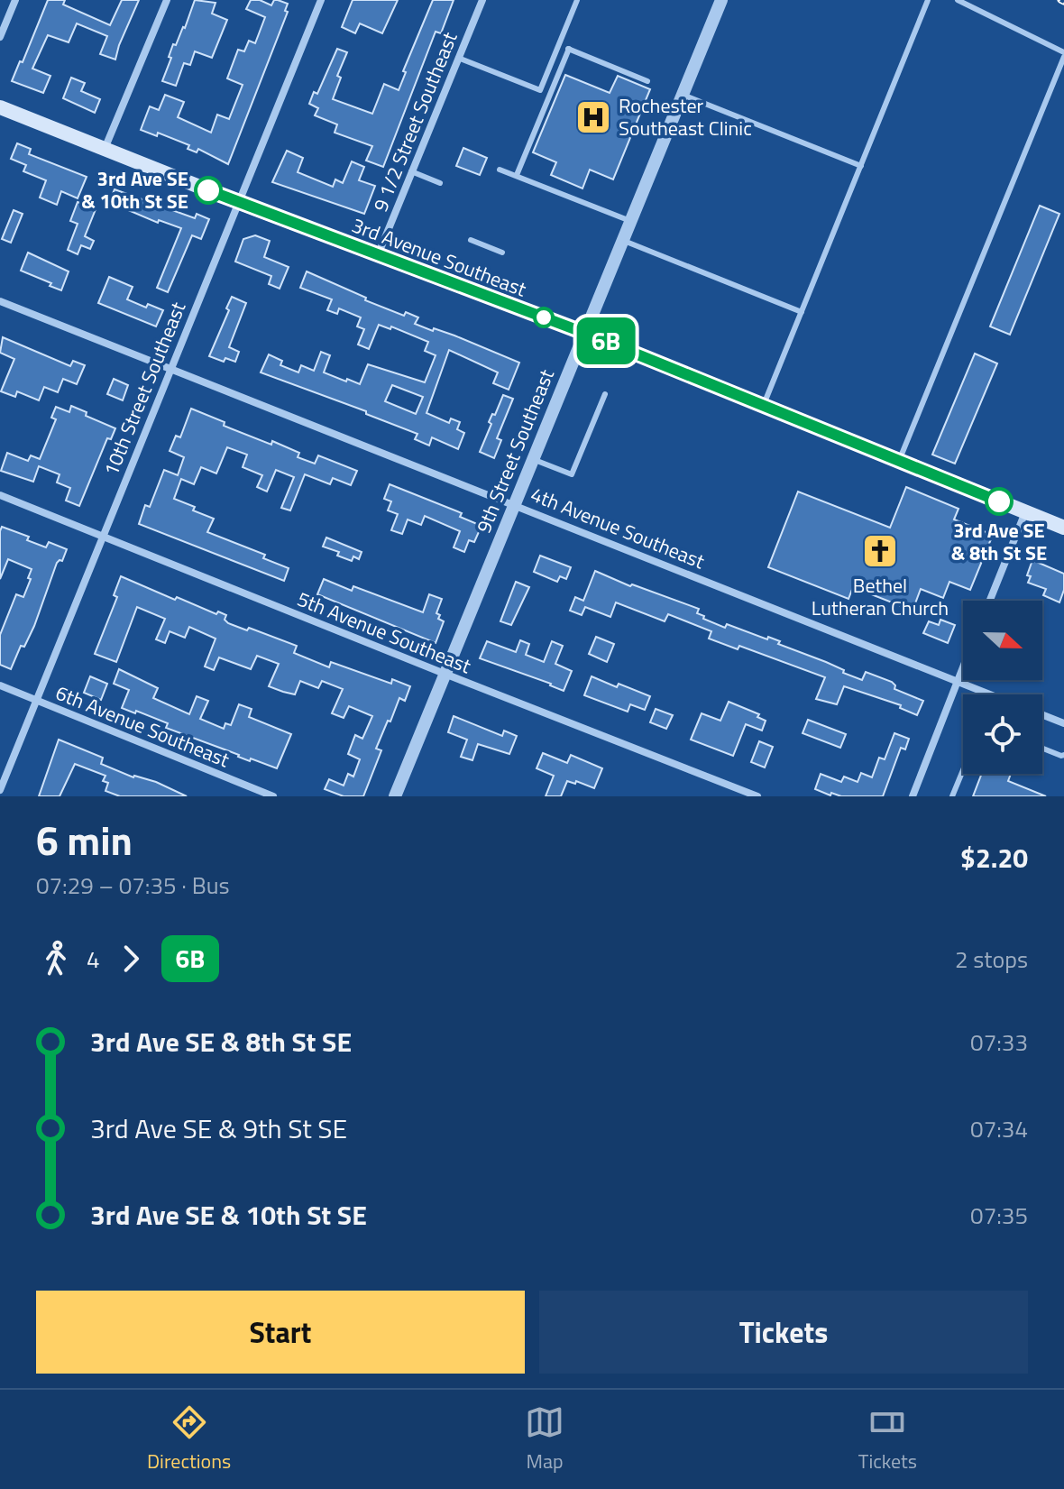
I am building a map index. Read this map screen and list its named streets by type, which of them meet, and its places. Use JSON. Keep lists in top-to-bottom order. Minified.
{"streets":{"main road":["3rd Avenue Southeast"],"street":["9 1/2 Street Southeast","10th Street Southeast","9th Street Southeast","4th Avenue Southeast","5th Avenue Southeast","6th Avenue Southeast"]},"crossings":[["9 1/2 Street Southeast","3rd Avenue Southeast"],["3rd Avenue Southeast","10th Street Southeast"],["3rd Avenue Southeast","9th Street Southeast"],["10th Street Southeast","4th Avenue Southeast"],["10th Street Southeast","5th Avenue Southeast"],["10th Street Southeast","6th Avenue Southeast"],["9th Street Southeast","4th Avenue Southeast"],["9th Street Southeast","5th Avenue Southeast"]],"places":{"hospital":["Rochester Southeast Clinic"],"other":["3rd Ave SE & 10th St SE","3rd Ave SE & 8th St SE"],"church":["Bethel Lutheran Church"]},"lines":["bus line 6B"],"north":"right","page":{"on_map":"6B","heading":["6 min","07:29 – 07:35 · Bus","$2.20"],"legs":["4","6B","2 stops"],"list":[{"name":"3rd Ave SE & 8th St SE","value":"07:33"},{"name":"3rd Ave SE & 9th St SE","value":"07:34"},{"name":"3rd Ave SE & 10th St SE","value":"07:35"}],"buttons":["Start","Tickets"],"tabs":["Directions","Map","Tickets"]}}
